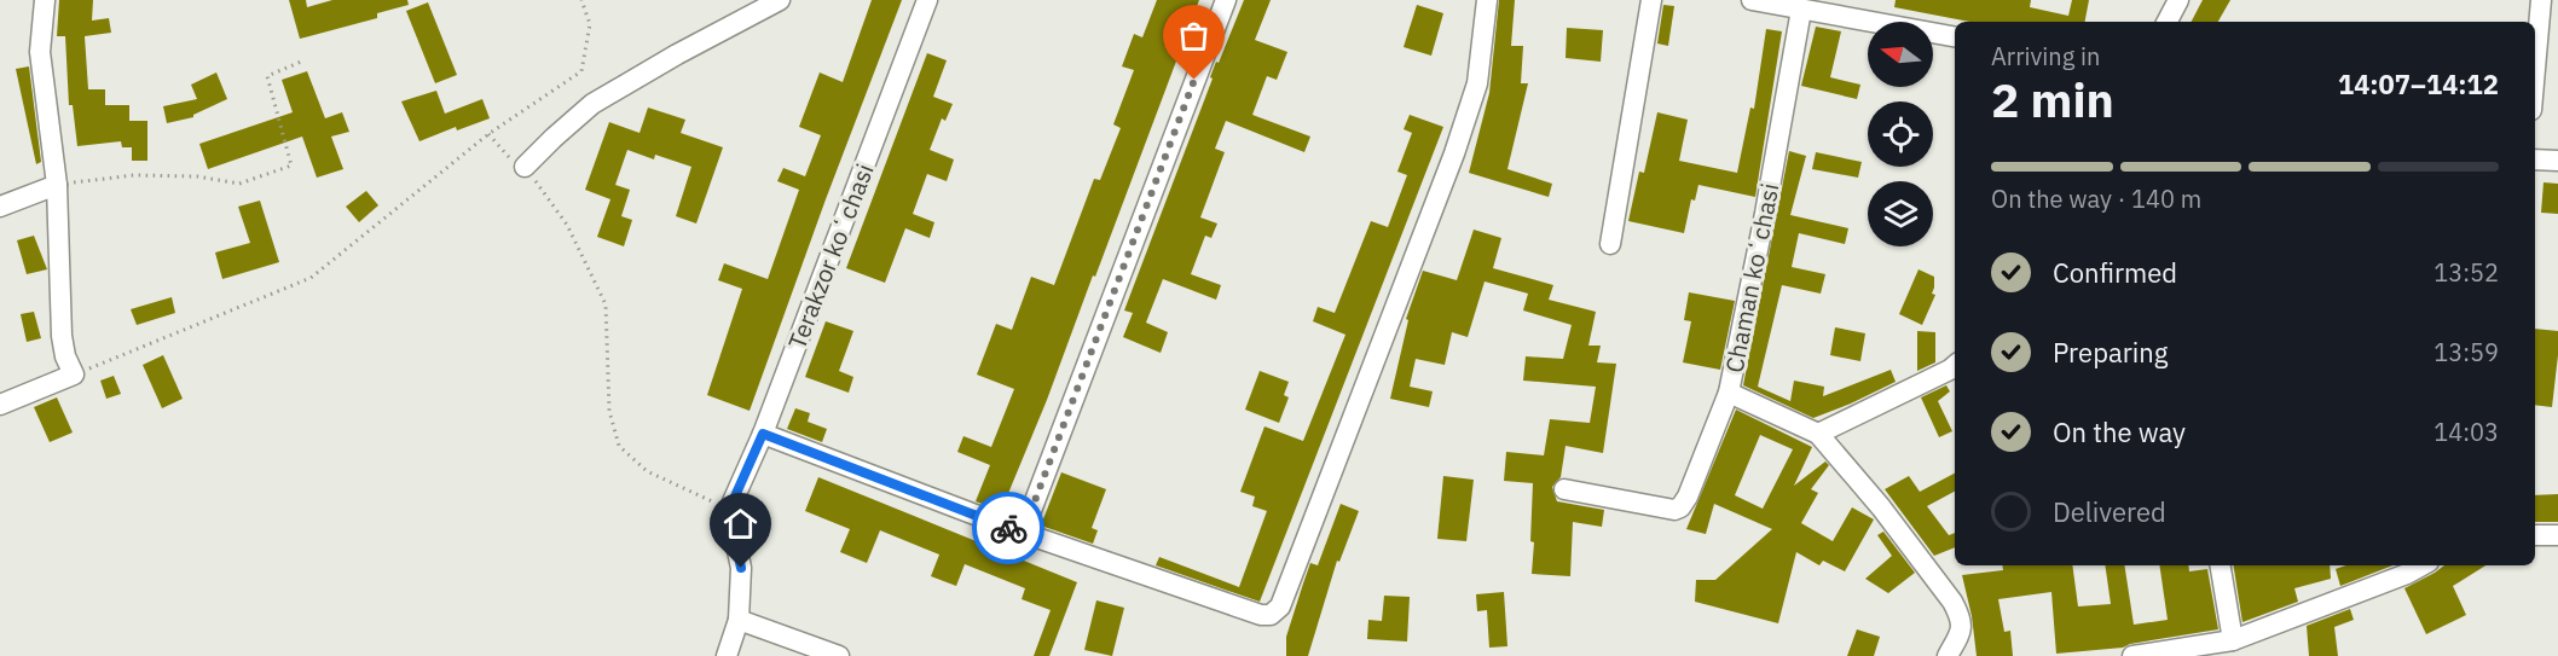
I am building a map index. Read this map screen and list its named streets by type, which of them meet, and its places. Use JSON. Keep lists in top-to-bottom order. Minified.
{"streets":{"street":["Terakzor koʻchasi","Chaman koʻchasi"]},"north":"left","page":{"heading":["2 min","Arriving in","14:07–14:12"],"bar":"On the way · 140 m","list":[["Confirmed","13:52"],["Preparing","13:59"],["On the way","14:03"],"Delivered"]}}
